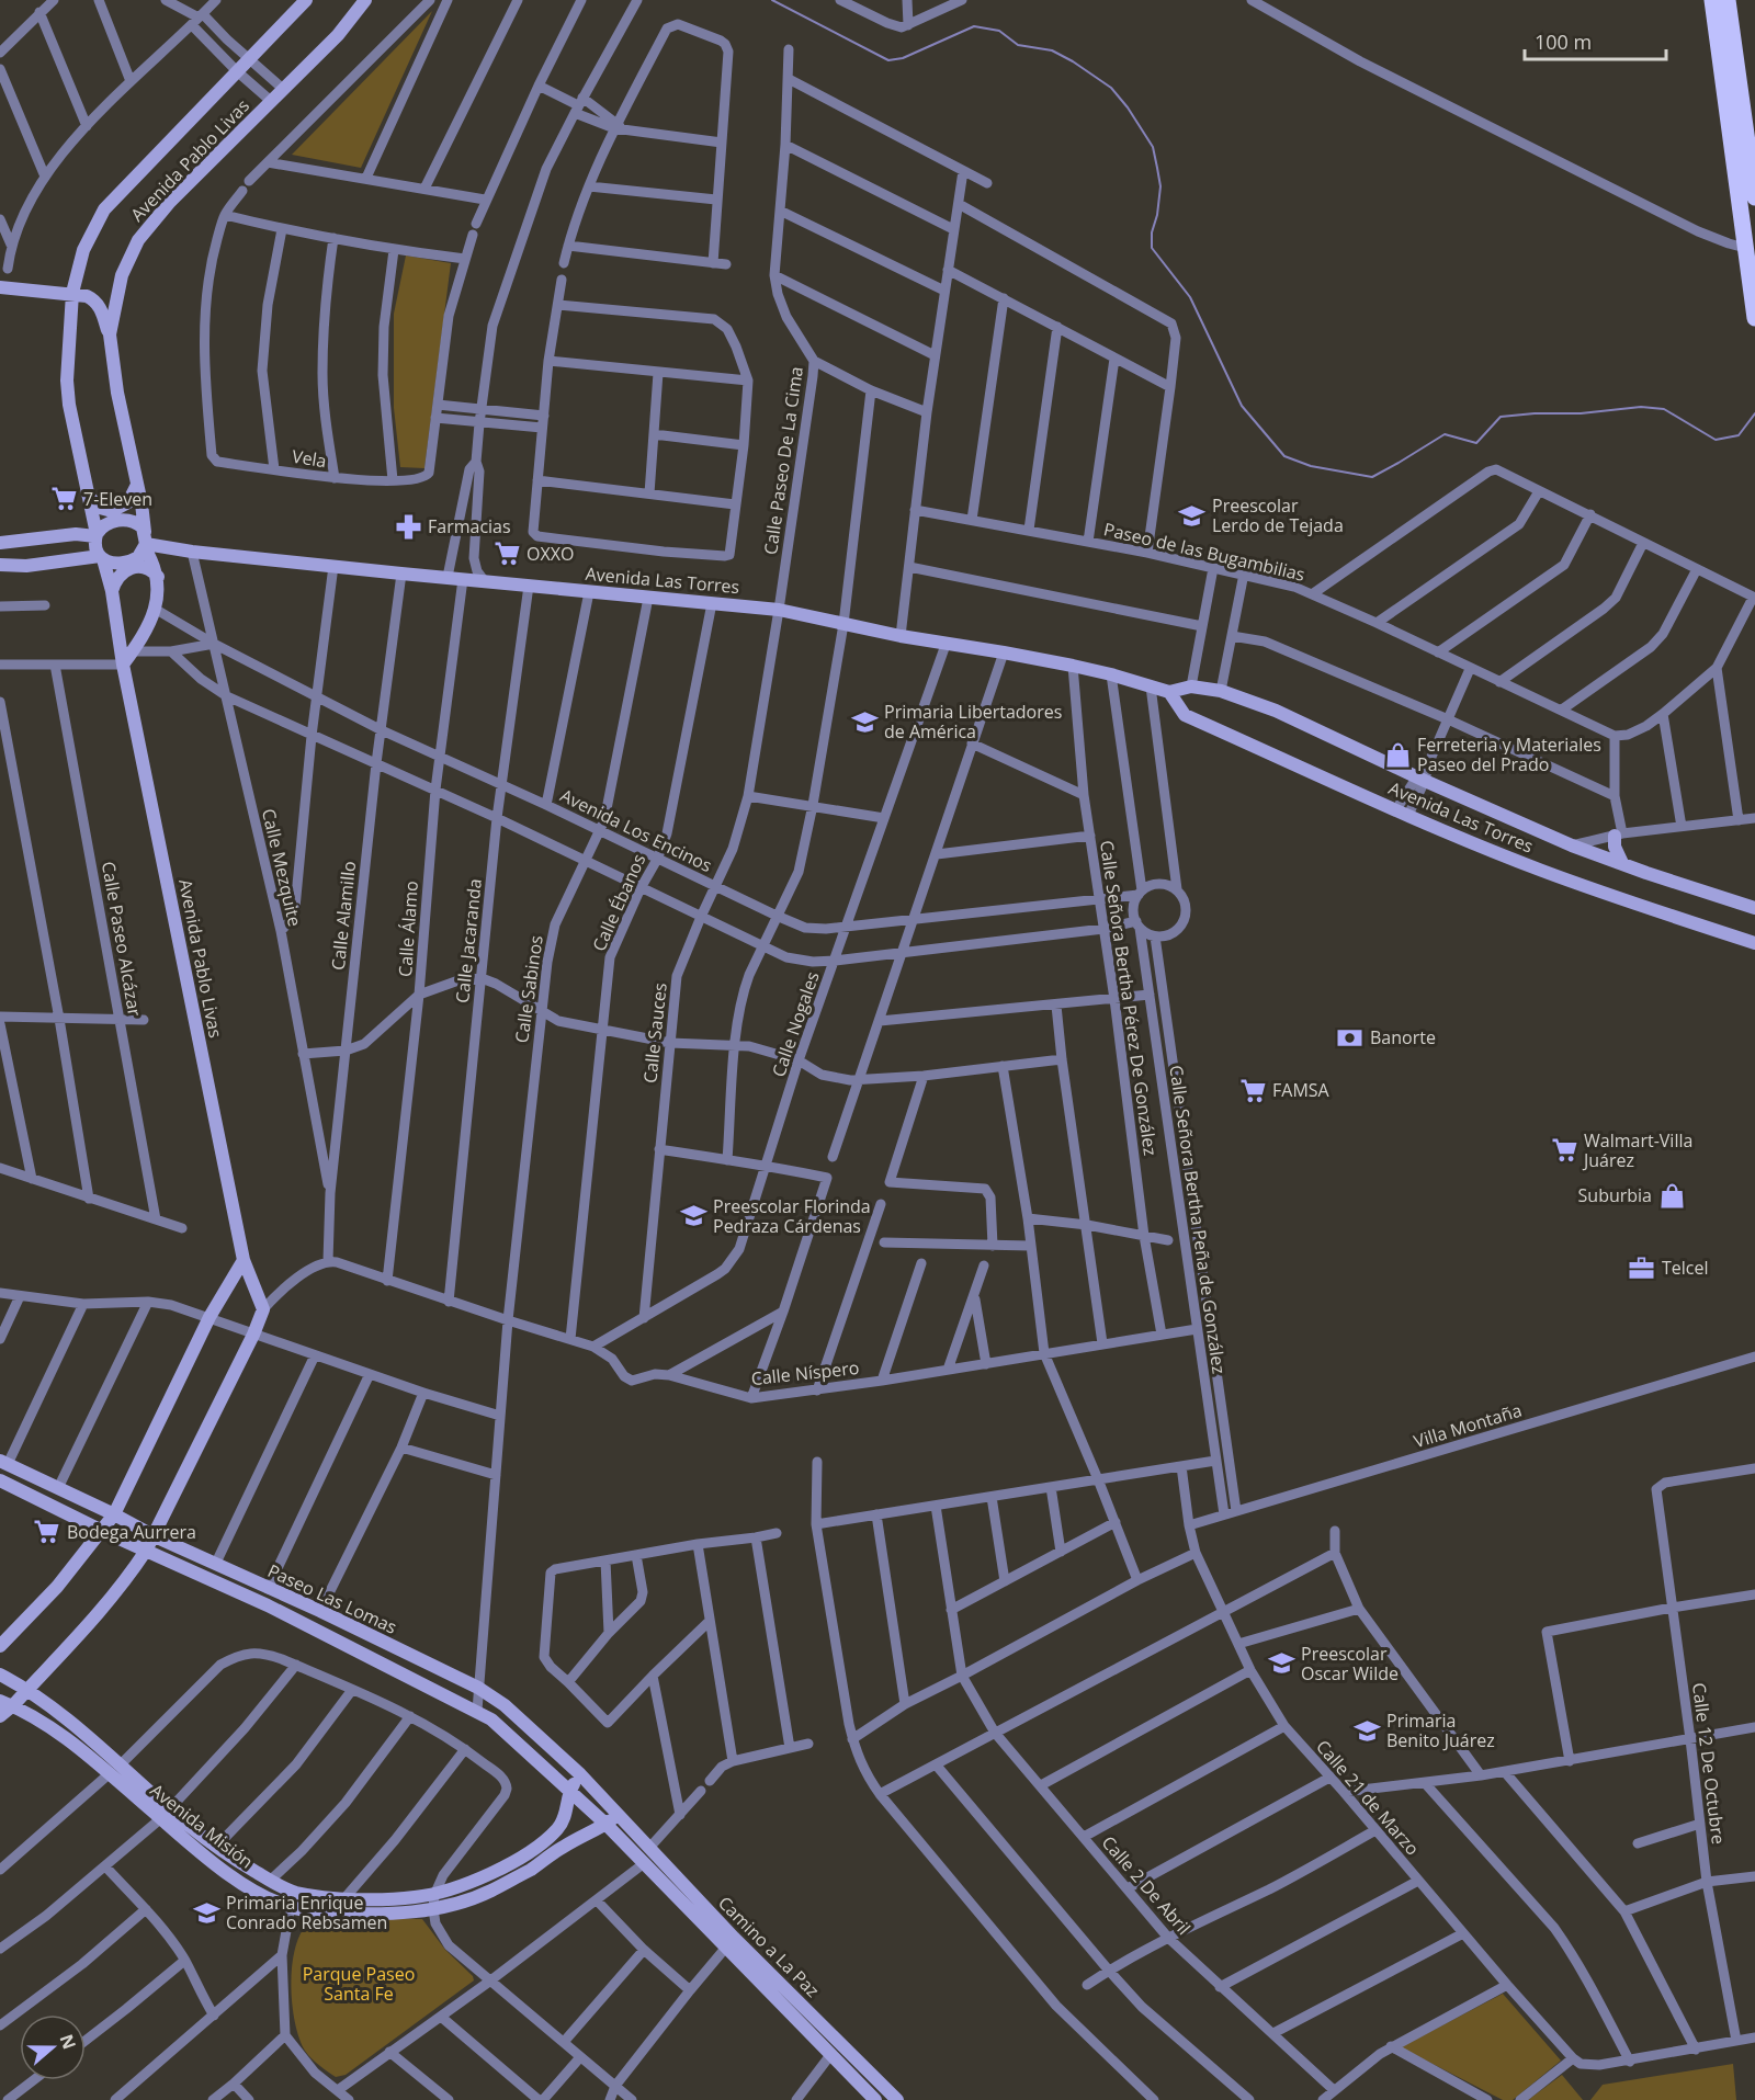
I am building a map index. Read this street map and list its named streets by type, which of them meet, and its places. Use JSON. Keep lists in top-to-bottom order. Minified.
{"streets":{"street":["Avenida Pablo Livas","Vela","Calle Paseo De La Cima","Paseo de las Bugambilias","Avenida Las Torres","Avenida Los Encinos","Calle Mezquite","Calle Ébanos","Calle Alamillo","Calle Álamo","Calle Paseo Alcázar","Calle Jacaranda","Calle Sabinos","Calle Señora Bertha Pérez De González","Calle Nogales","Calle Sauces","Calle Señora Bertha Peña de González","Calle Níspero","Villa Montaña","Paseo Las Lomas","Calle 12 De Octubre","Calle 21 de Marzo","Avenida Misión","Calle 2 De Abril","Camino a La Paz"]},"crossings":[["Avenida Pablo Livas","Avenida Las Torres"],["Calle Paseo De La Cima","Avenida Las Torres"],["Calle Paseo De La Cima","Calle Sauces"],["Avenida Las Torres","Calle Mezquite"],["Avenida Las Torres","Calle Ébanos"],["Avenida Las Torres","Calle Alamillo"],["Avenida Las Torres","Calle Álamo"],["Avenida Las Torres","Calle Jacaranda"],["Avenida Las Torres","Calle Sabinos"],["Avenida Las Torres","Calle Señora Bertha Pérez De González"],["Avenida Las Torres","Calle Nogales"],["Avenida Las Torres","Calle Sauces"],["Avenida Los Encinos","Calle Mezquite"],["Avenida Los Encinos","Calle Ébanos"],["Avenida Los Encinos","Calle Alamillo"],["Avenida Los Encinos","Calle Álamo"],["Avenida Los Encinos","Calle Jacaranda"],["Avenida Los Encinos","Calle Sabinos"],["Avenida Los Encinos","Calle Señora Bertha Pérez De González"],["Avenida Los Encinos","Calle Nogales"],["Avenida Los Encinos","Calle Sauces"],["Avenida Los Encinos","Calle Señora Bertha Peña de González"],["Calle Mezquite","Calle Alamillo"],["Calle Ébanos","Calle Níspero"],["Calle Alamillo","Calle Níspero"],["Calle Álamo","Calle Níspero"],["Calle Jacaranda","Calle Níspero"],["Calle Sabinos","Calle Níspero"],["Calle Sabinos","Paseo Las Lomas"],["Calle Sabinos","Camino a La Paz"],["Calle Señora Bertha Pérez De González","Calle Níspero"],["Calle Nogales","Calle Sauces"],["Calle Nogales","Calle Níspero"],["Calle Señora Bertha Peña de González","Calle Níspero"],["Calle Señora Bertha Peña de González","Villa Montaña"],["Villa Montaña","Calle 21 de Marzo"],["Paseo Las Lomas","Avenida Misión"],["Paseo Las Lomas","Camino a La Paz"],["Avenida Misión","Camino a La Paz"]],"parks":["Parque Paseo Santa Fe"],"places":{"supermarket":["7-Eleven","OXXO","FAMSA","Walmart-Villa Juárez","Bodega Aurrera"],"school or university":["Preescolar Lerdo de Tejada","Primaria Libertadores de América","Preescolar Florinda Pedraza Cárdenas","Preescolar Oscar Wilde","Primaria Benito Juárez","Primaria Enrique Conrado Rebsamen"],"pharmacy":["Farmacias"],"shop":["Ferreteria y Materiales Paseo del Prado","Suburbia"],"bank":["Banorte"],"office":["Telcel"]},"scale_bar":"100 m","north":"right"}
